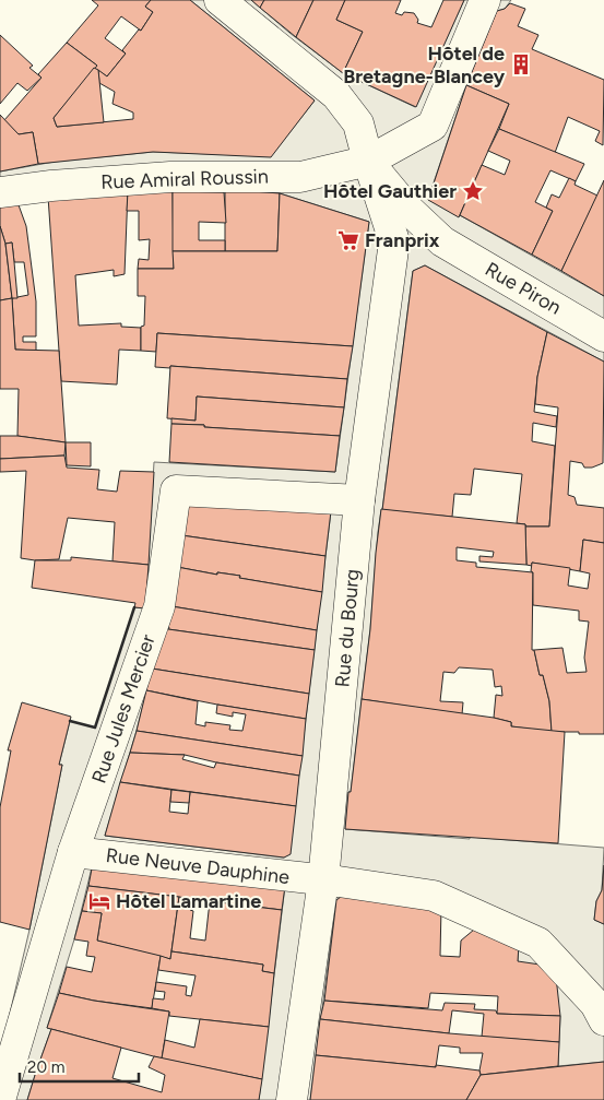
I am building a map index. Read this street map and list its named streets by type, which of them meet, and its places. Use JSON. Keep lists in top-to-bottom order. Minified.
{"streets":{"street":["Rue Amiral Roussin","Rue Piron","Rue du Bourg","Rue Jules Mercier","Rue Neuve Dauphine"]},"crossings":[["Rue Amiral Roussin","Rue Piron"],["Rue Amiral Roussin","Rue du Bourg"],["Rue Piron","Rue du Bourg"],["Rue du Bourg","Rue Jules Mercier"],["Rue du Bourg","Rue Neuve Dauphine"],["Rue Jules Mercier","Rue Neuve Dauphine"]],"places":{"building":["Hôtel de Bretagne-Blancey"],"place":["Hôtel Gauthier"],"supermarket":["Franprix"],"hotel":["Hôtel Lamartine"]},"scale_bar":"20 m"}
